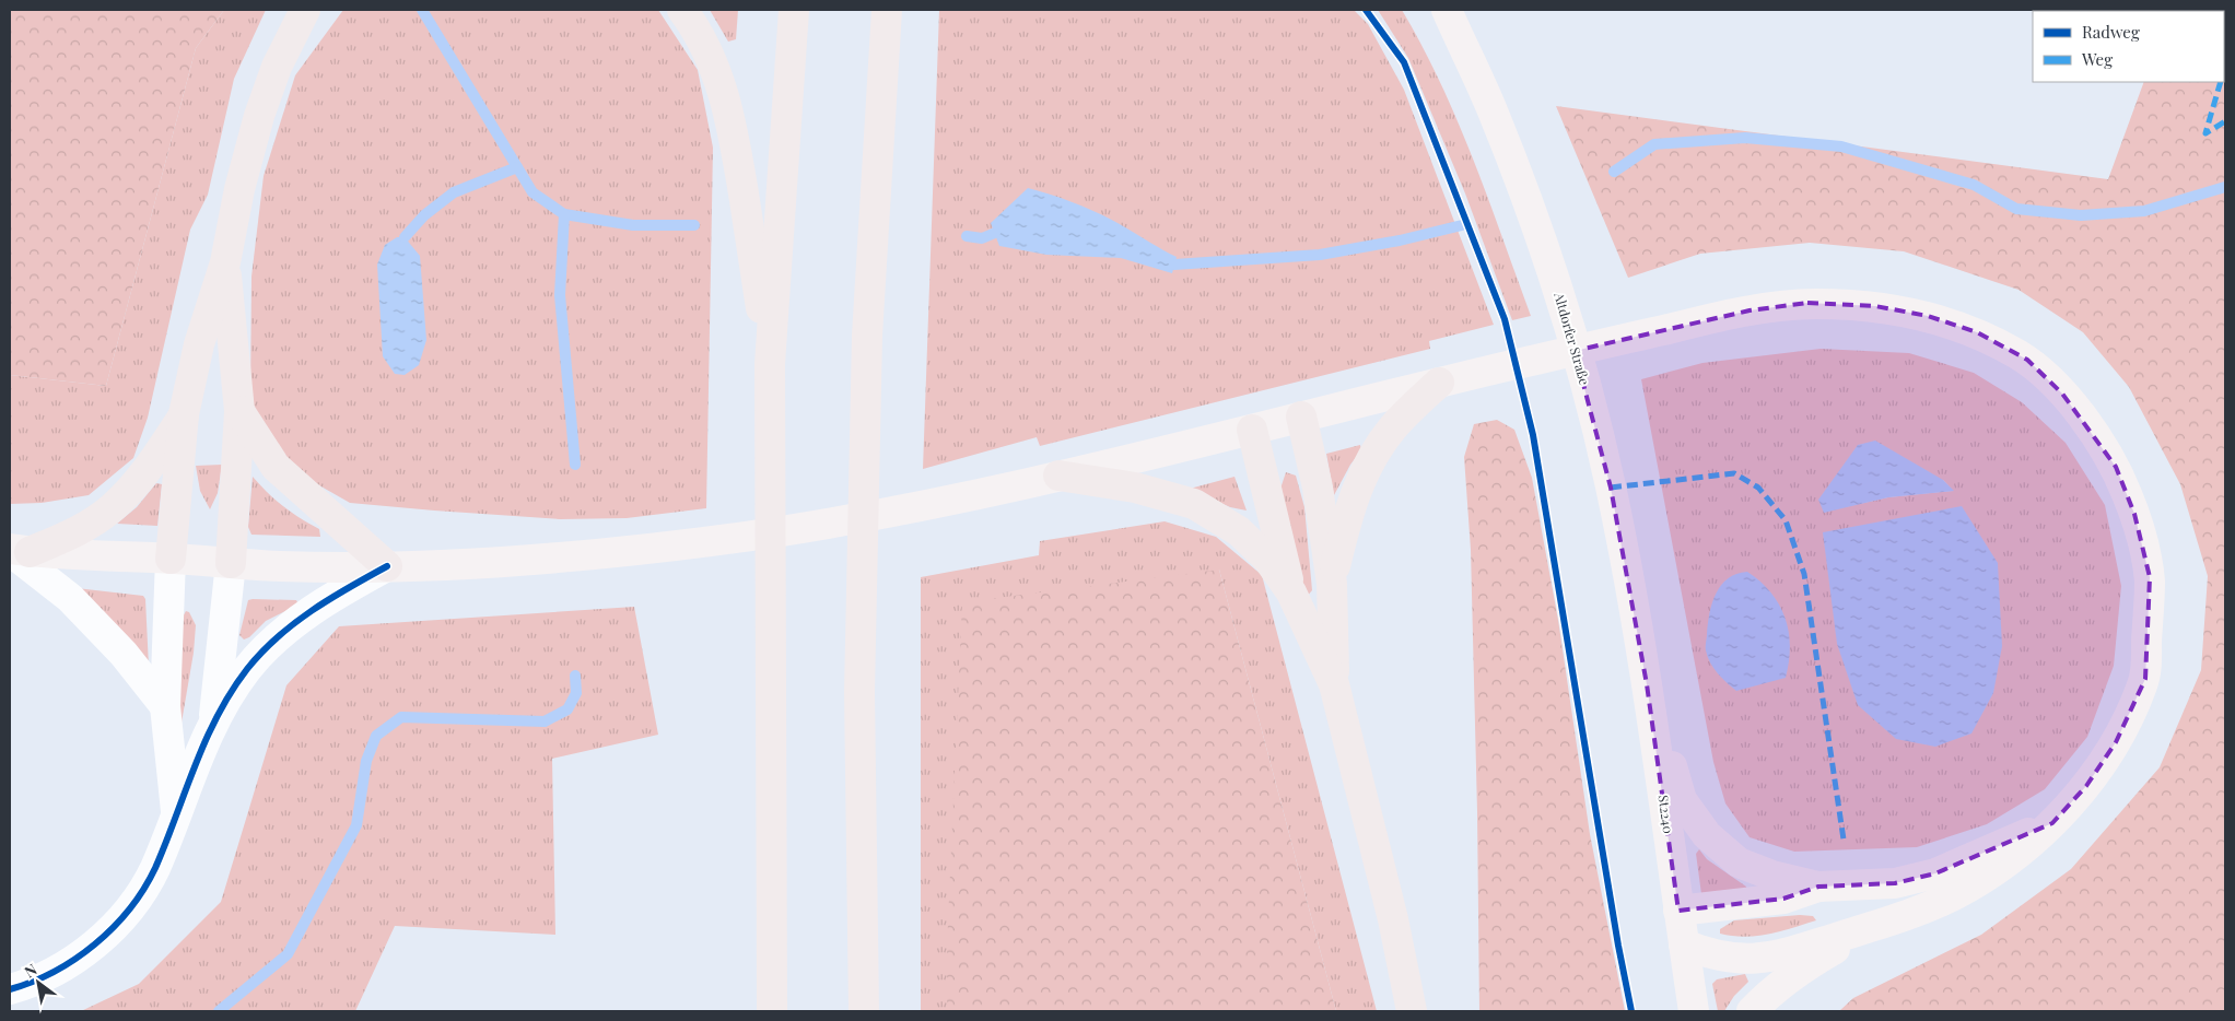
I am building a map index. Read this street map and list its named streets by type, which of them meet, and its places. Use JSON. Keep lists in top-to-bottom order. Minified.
{"streets":{"main road":["Altdorfer Straße","St2240"]},"crossings":[["Altdorfer Straße","St2240"]],"legend":["Radweg","Weg"],"north":"top left"}
